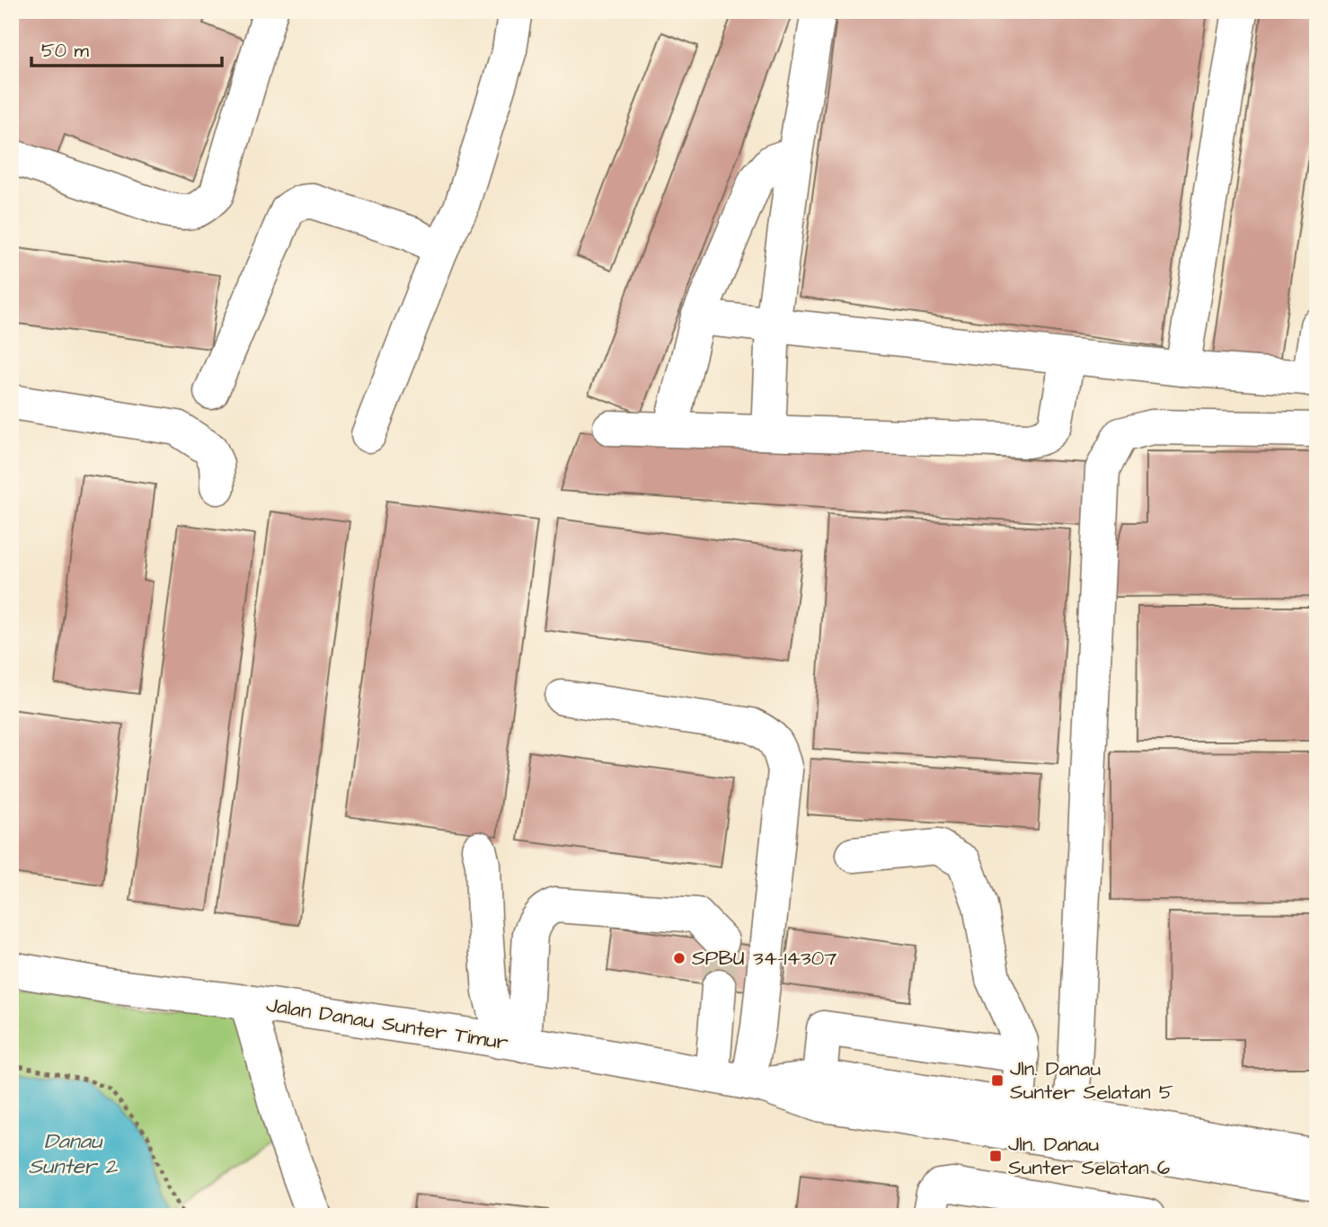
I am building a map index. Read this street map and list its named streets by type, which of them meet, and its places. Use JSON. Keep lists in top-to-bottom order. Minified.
{"streets":{"main road":["Jalan Danau Sunter Timur"]},"water":["Danau Sunter 2"],"places":{"other":["SPBU 34-14307"],"transit":["Jln. Danau Sunter Selatan 5","Jln. Danau Sunter Selatan 6"]},"scale_bar":"50 m"}
